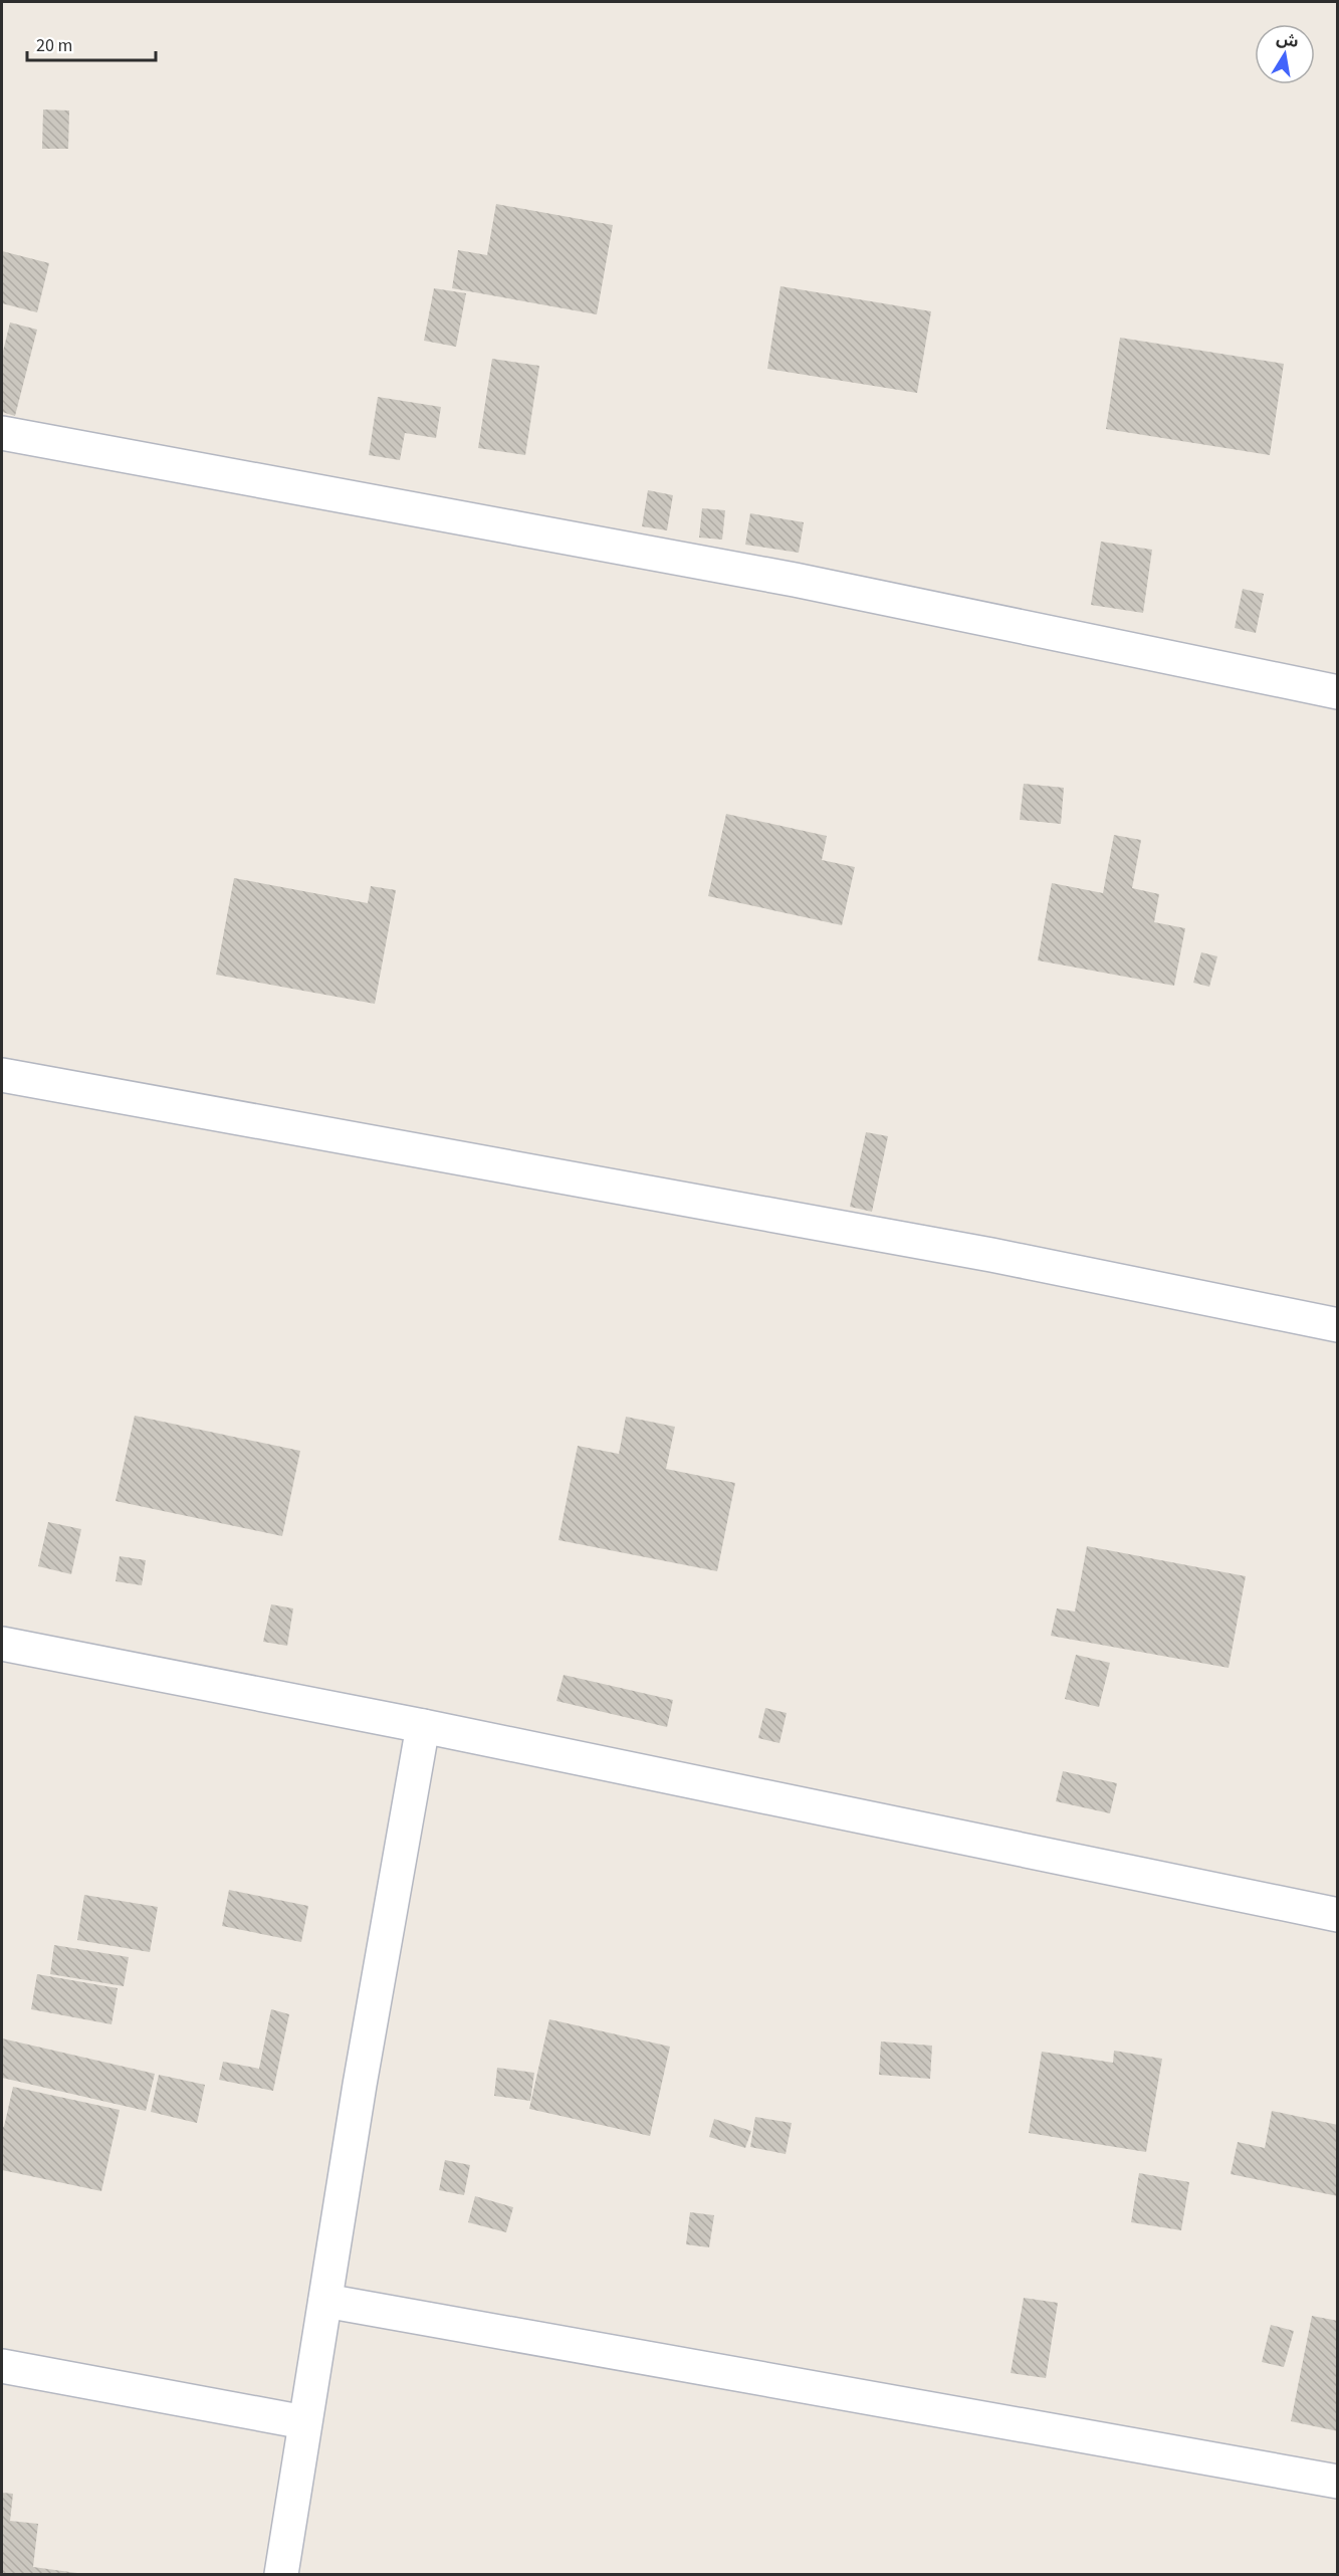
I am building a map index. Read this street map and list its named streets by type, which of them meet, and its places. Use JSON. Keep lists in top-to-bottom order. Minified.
{"scale_bar":"20 m","north":"top"}
